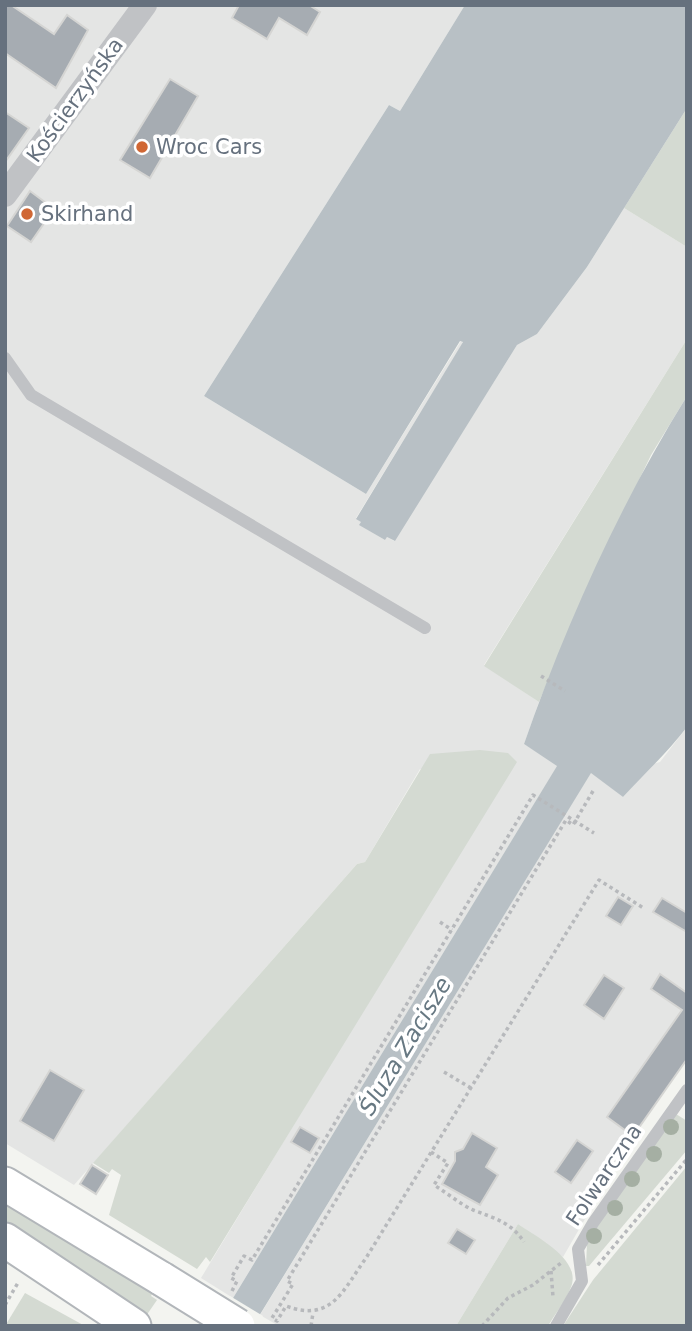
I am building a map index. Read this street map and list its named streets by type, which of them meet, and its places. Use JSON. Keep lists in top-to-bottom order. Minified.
{"streets":{"street":["Kościerzyńska"],"lane":["Folwarczna"]},"water":["Śluza Zacisze"],"places":["Wroc Cars","Skirhand"]}
